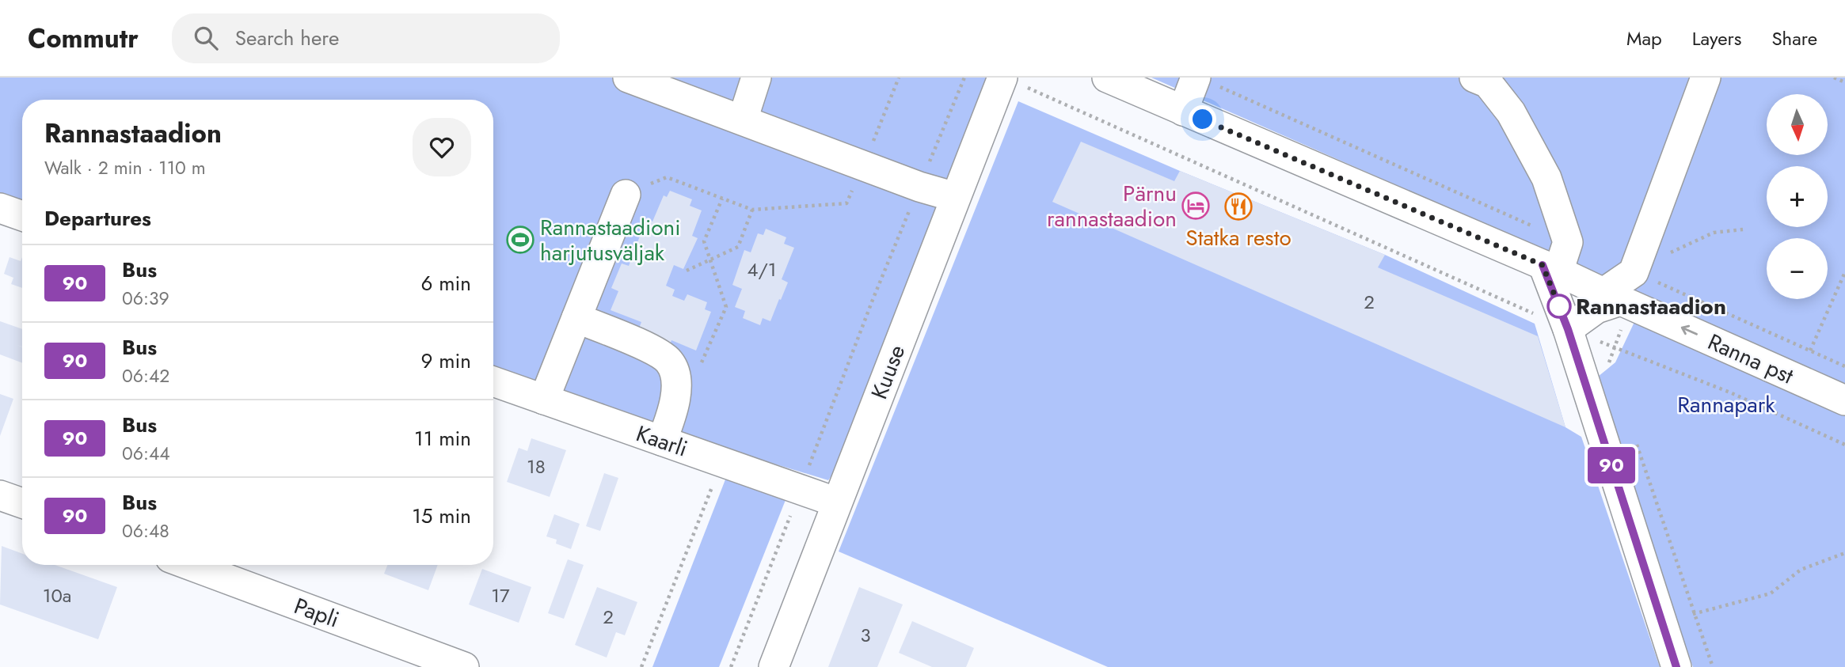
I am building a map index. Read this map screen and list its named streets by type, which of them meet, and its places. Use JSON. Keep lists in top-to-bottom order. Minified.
{"streets":{"street":["Ranna pst","Kuuse","Kaarli","Papli"]},"crossings":[["Kuuse","Kaarli"]],"parks":["Rannapark"],"places":{"hotel":["Pärnu rannastaadion"],"restaurant":["Statka resto"],"sports":["Rannastaadioni harjutusväljak"],"other":["Rannastaadion"]},"lines":["bus line 90"],"house_numbers":["4/1","2","18","10a","17","2","3"],"north":"bottom","page":{"header":"Commutr","search":"Search here","nav":["Map","Layers","Share"],"on_map":"90","map_buttons":["+","−"],"heading":[["Rannastaadion","Walk · 2 min · 110 m"],"Departures"],"list":[{"mark":"90","name":"Bus","note":"06:39","value":"6 min"},{"mark":"90","name":"Bus","note":"06:42","value":"9 min"},{"mark":"90","name":"Bus","note":"06:44","value":"11 min"},{"mark":"90","name":"Bus","note":"06:48","value":"15 min"}]}}
